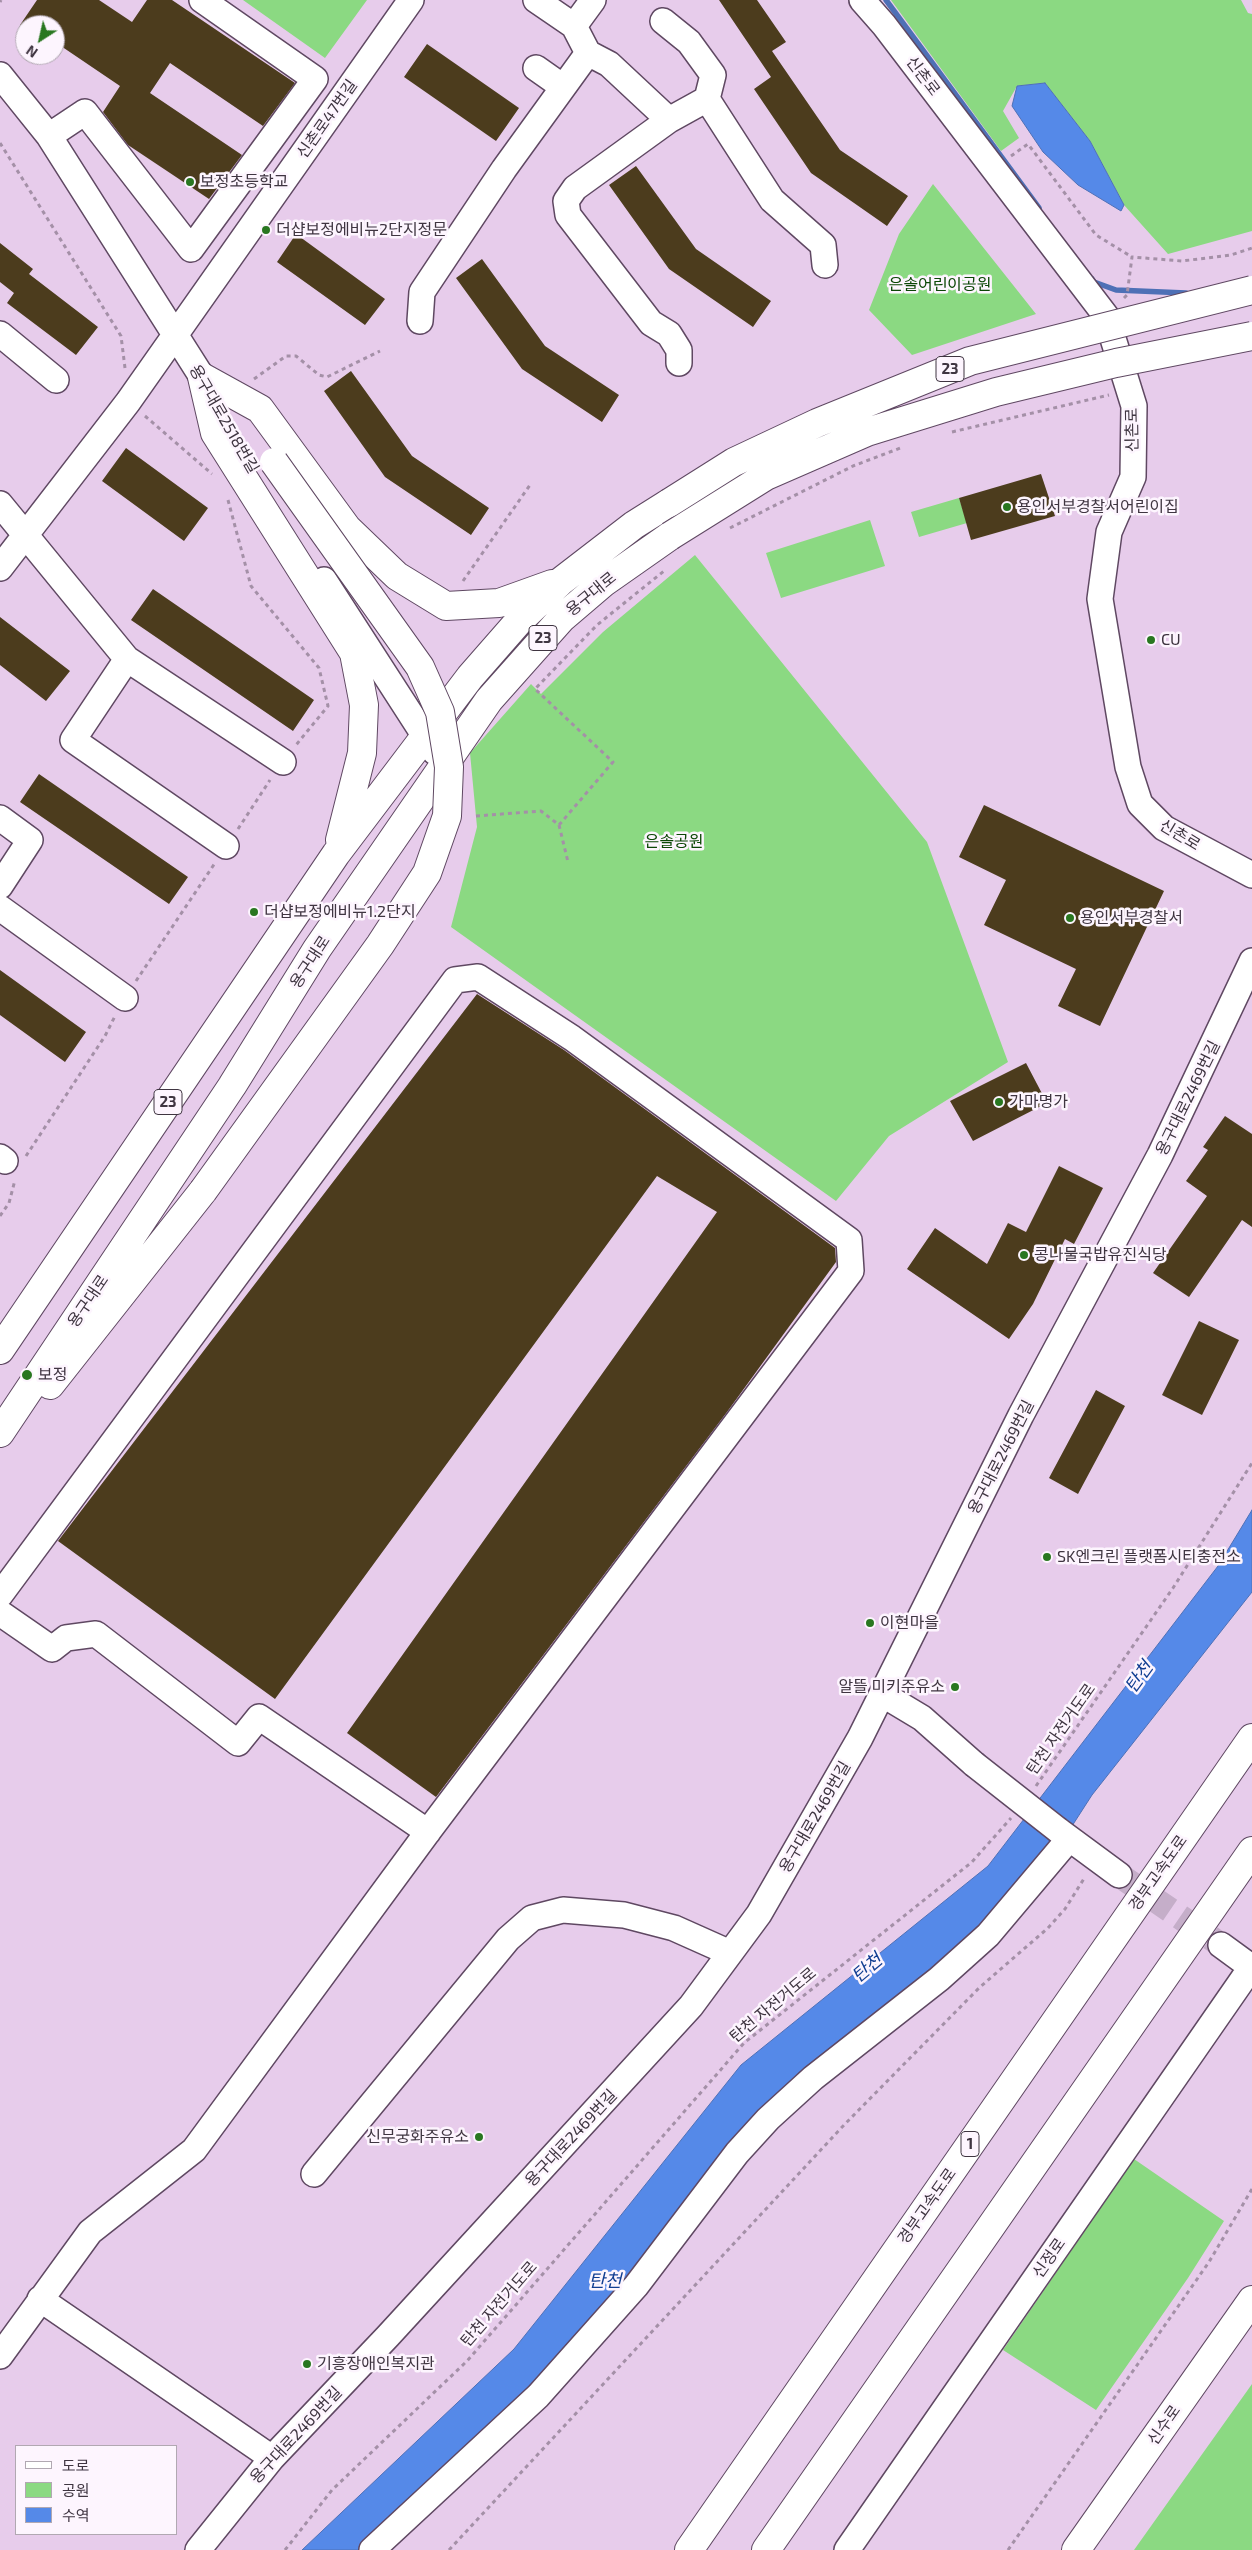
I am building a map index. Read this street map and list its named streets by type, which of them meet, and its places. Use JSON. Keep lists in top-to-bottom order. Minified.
{"streets":{"main road":["23","용구대로","경부고속도로","1","신수로"],"street":["신촌로","신촌로47번길","용구대로2518번길","용구대로2469번길","신정로"],"path":["탄천 자전거도로"]},"crossings":[["신촌로47번길","용구대로2518번길"],["용구대로2518번길","용구대로"]],"water":["탄천"],"parks":["은솔어린이공원","은솔공원"],"places":["보정초등학교","더샵보정에비뉴2단지정문","용인서부경찰서어린이집","CU","더샵보정에비뉴1.2단지","용인서부경찰서","가마명가","콩나물국밥유진식당","보정","SK엔크린 플랫폼시티충전소","이현마을","알뜰 미키주유소","신무궁화주유소","기흥장애인복지관"],"legend":["도로","공원","수역"],"north":"bottom left"}
